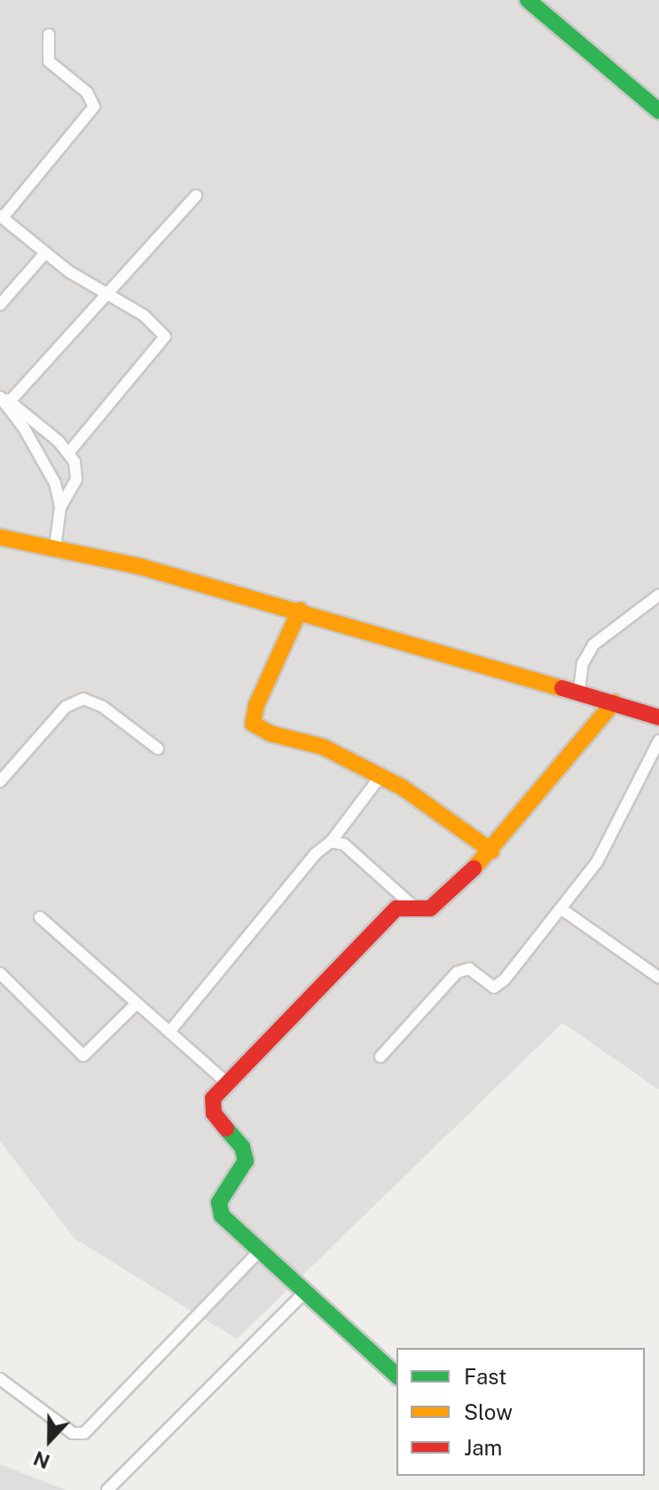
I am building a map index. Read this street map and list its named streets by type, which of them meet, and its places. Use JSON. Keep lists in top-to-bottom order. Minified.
{"legend":["Fast","Slow","Jam"],"north":"bottom"}
